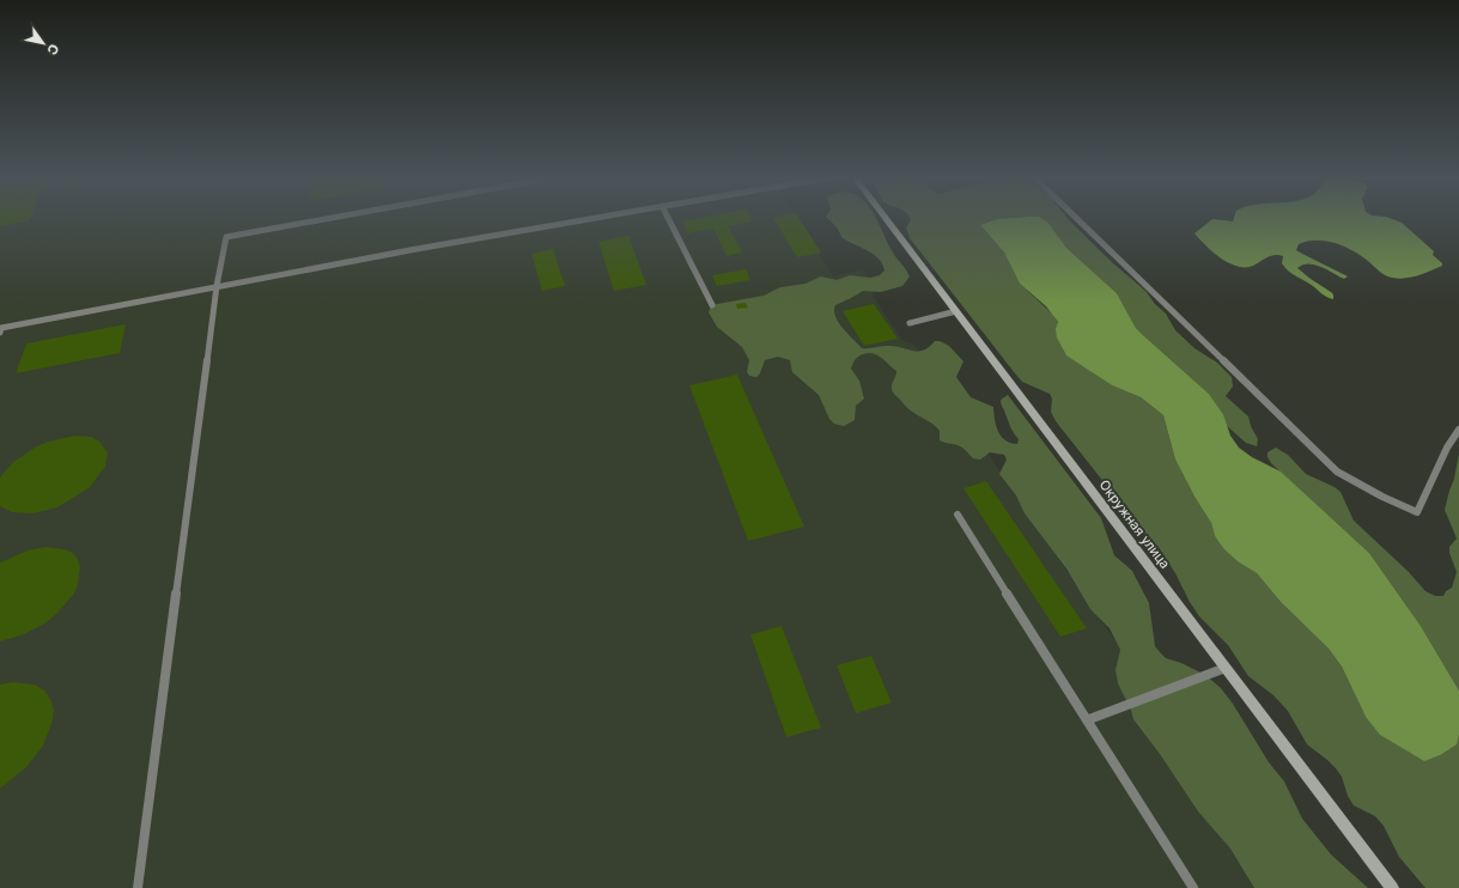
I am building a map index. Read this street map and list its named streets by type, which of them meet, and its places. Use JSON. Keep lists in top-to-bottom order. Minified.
{"streets":{"main road":["Окружная улица"]},"north":"bottom right"}
